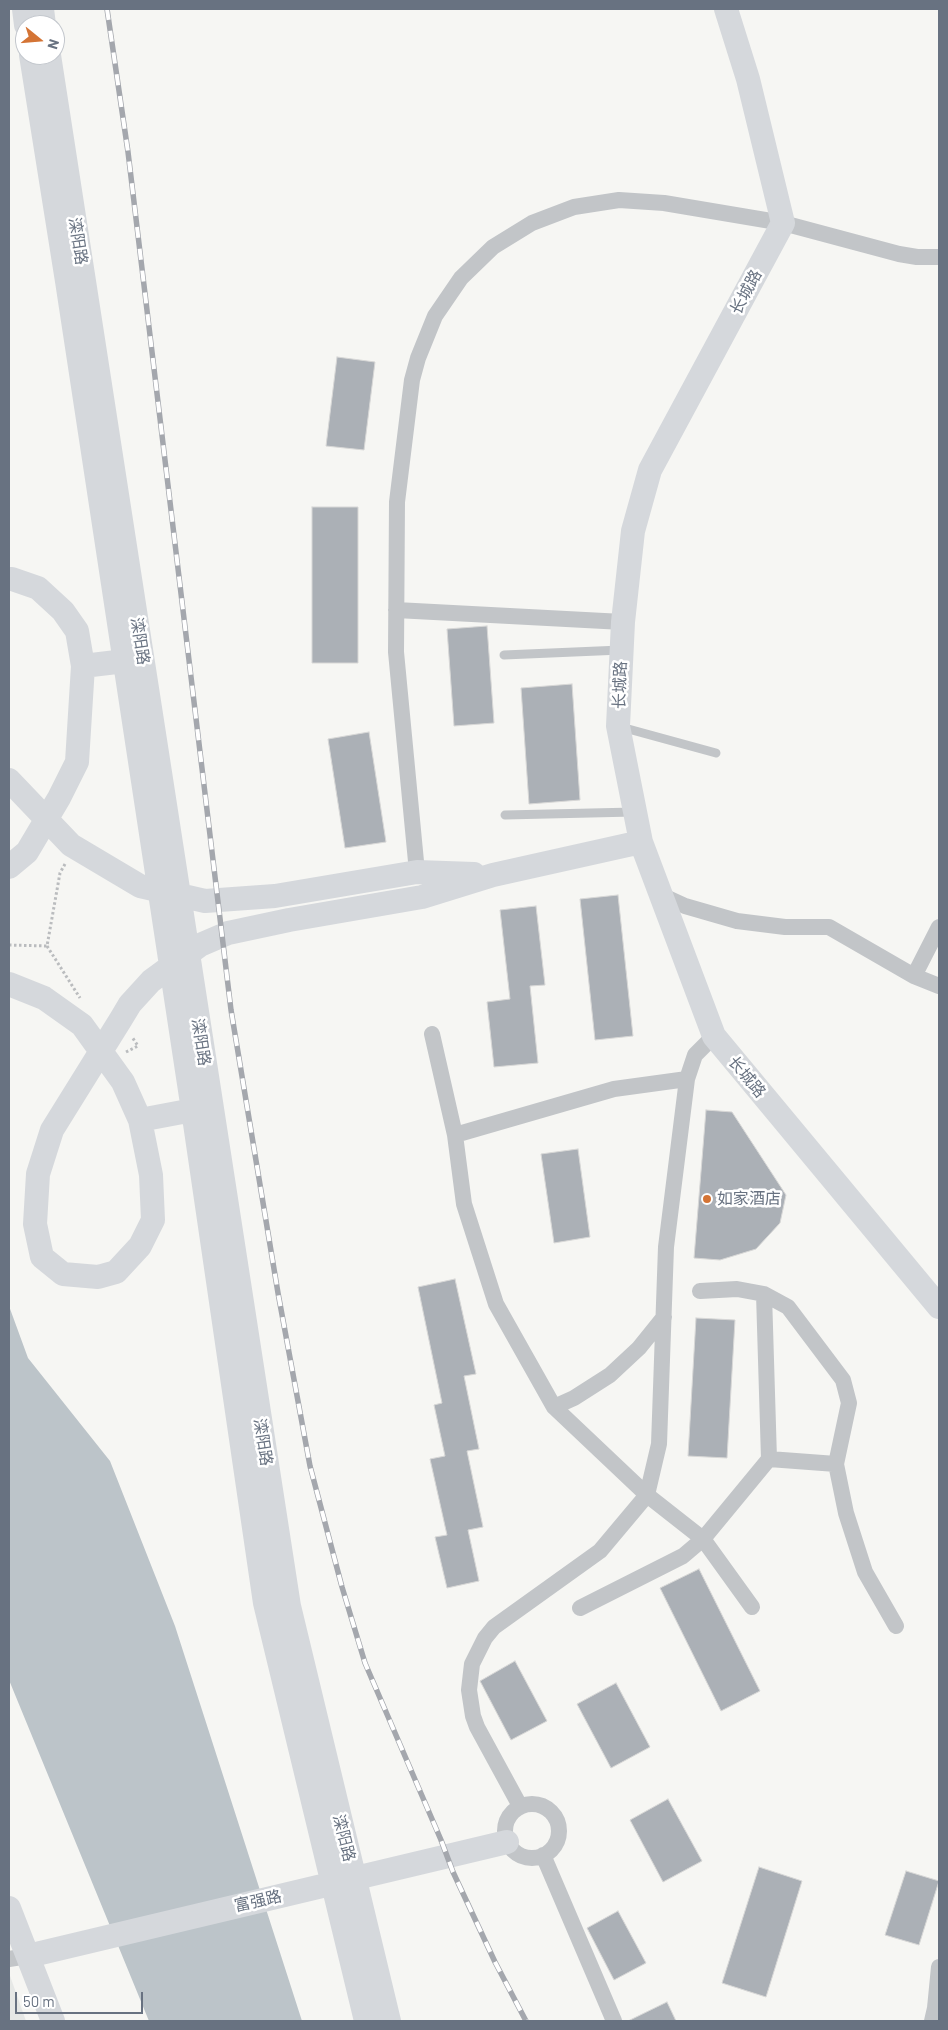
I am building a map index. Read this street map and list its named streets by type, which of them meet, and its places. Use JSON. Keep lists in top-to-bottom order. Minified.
{"streets":{"street":["滦阳路","长城路","富强路"]},"places":["如家酒店"],"scale_bar":"50 m","north":"right"}
